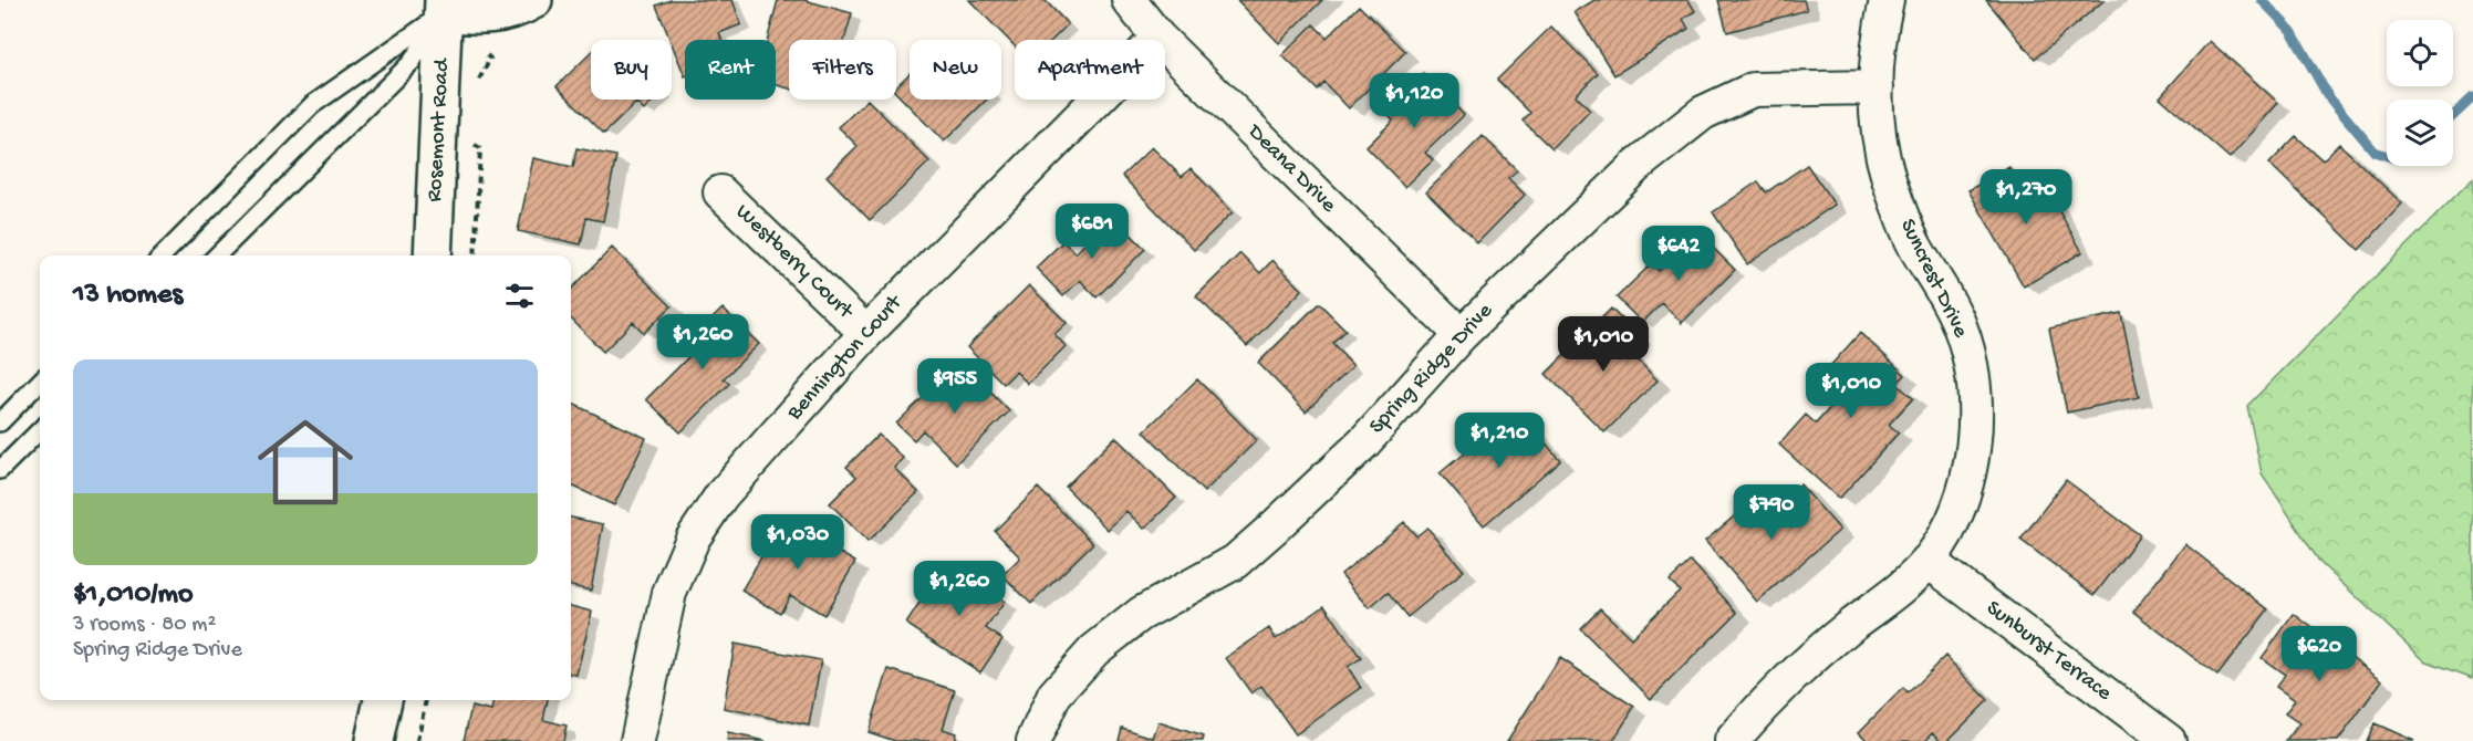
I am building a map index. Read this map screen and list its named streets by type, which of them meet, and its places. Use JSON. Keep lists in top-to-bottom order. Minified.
{"streets":{"main road":["Rosemont Road"],"street":["Deana Drive","Westberry Court","Suncrest Drive","Bennington Court","Spring Ridge Drive","Sunburst Terrace"]},"crossings":[["Deana Drive","Bennington Court"],["Deana Drive","Spring Ridge Drive"],["Westberry Court","Bennington Court"],["Suncrest Drive","Spring Ridge Drive"],["Suncrest Drive","Sunburst Terrace"]],"page":{"chip":["Buy","Rent","Filters","New","Apartment"],"price":["$1,120","$1,270","$681","$642","$1,260","$1,010","$955","$1,010","$1,210","$790","$1,030","$1,260","$620"],"heading":"13 homes","list":[{"name":"$1,010/mo","note":"3 rooms · 80 m² · Spring Ridge Drive"}]}}
